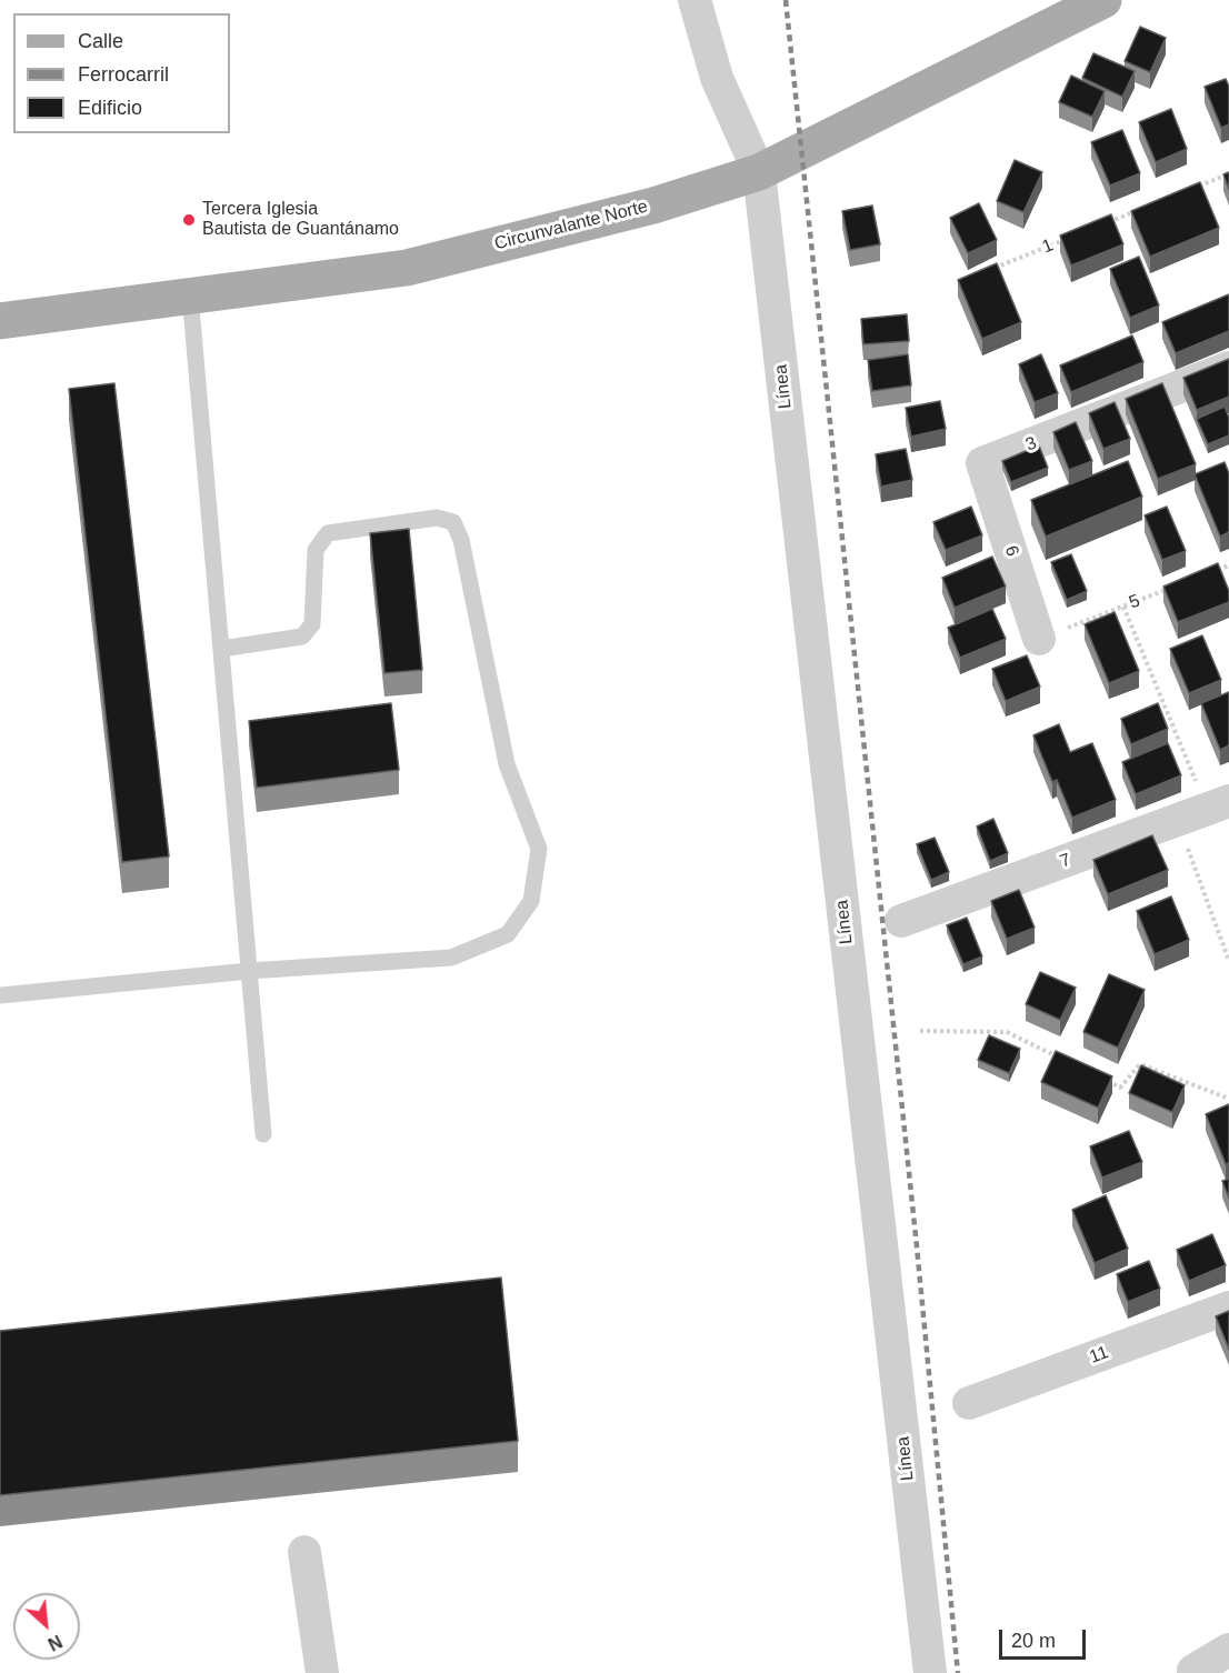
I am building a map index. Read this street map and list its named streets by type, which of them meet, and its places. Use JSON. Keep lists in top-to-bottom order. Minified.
{"streets":{"main road":["Circunvalante Norte"],"street":["Línea","3","6","7","11"],"path":["1","5"]},"crossings":[["Circunvalante Norte","Línea"],["3","6"],["6","5"]],"places":["Tercera Iglesia Bautista de Guantánamo"],"legend":["Calle","Ferrocarril","Edificio"],"scale_bar":"20 m","north":"bottom right"}
